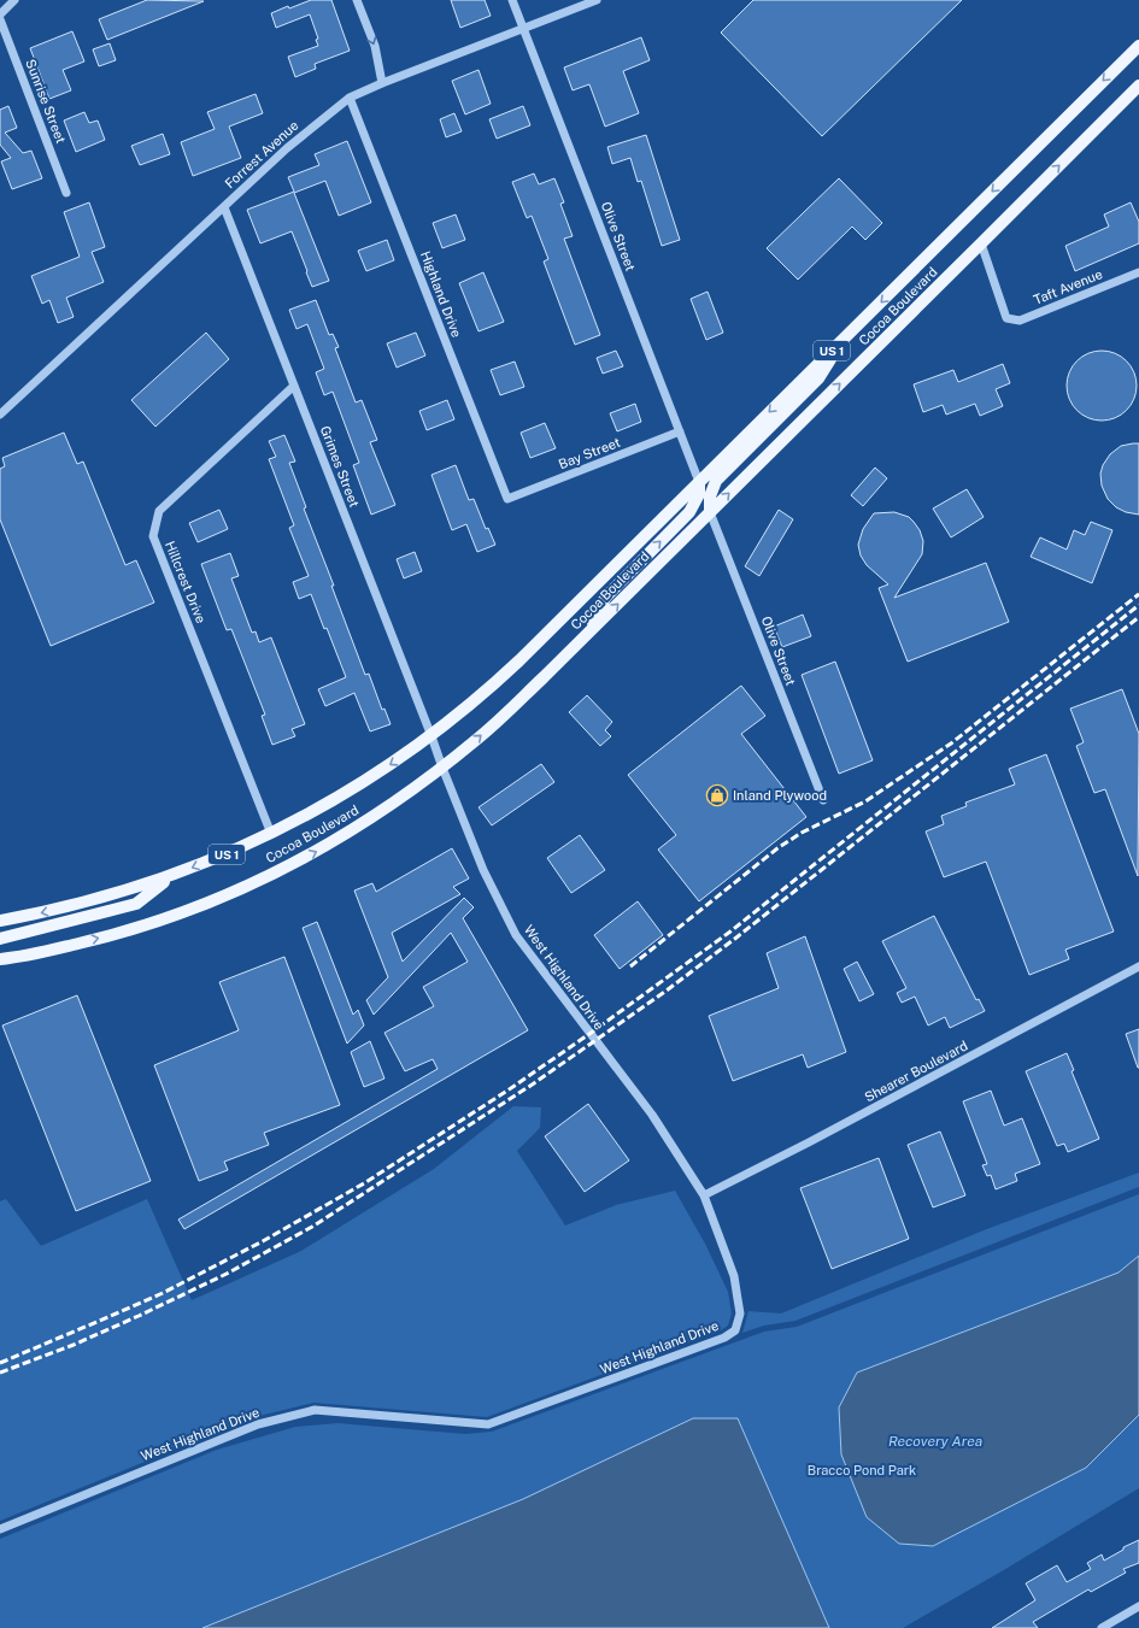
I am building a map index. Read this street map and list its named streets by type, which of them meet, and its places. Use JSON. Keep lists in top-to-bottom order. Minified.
{"streets":{"main road":["Cocoa Boulevard","US 1"],"street":["Sunrise Street","Forrest Avenue","Olive Street","Taft Avenue","Highland Drive","Bay Street","Grimes Street","Hillcrest Drive","West Highland Drive","Shearer Boulevard"]},"crossings":[["Forrest Avenue","Olive Street"],["Forrest Avenue","Highland Drive"],["Forrest Avenue","Grimes Street"],["Olive Street","Cocoa Boulevard"],["Olive Street","Bay Street"],["Taft Avenue","Cocoa Boulevard"],["Highland Drive","Bay Street"],["Cocoa Boulevard","Grimes Street"],["Cocoa Boulevard","Hillcrest Drive"],["Cocoa Boulevard","West Highland Drive"],["Grimes Street","Hillcrest Drive"],["Grimes Street","West Highland Drive"],["West Highland Drive","Shearer Boulevard"]],"water":["Recovery Area"],"parks":["Bracco Pond Park"],"places":{"shop":["Inland Plywood"]}}
